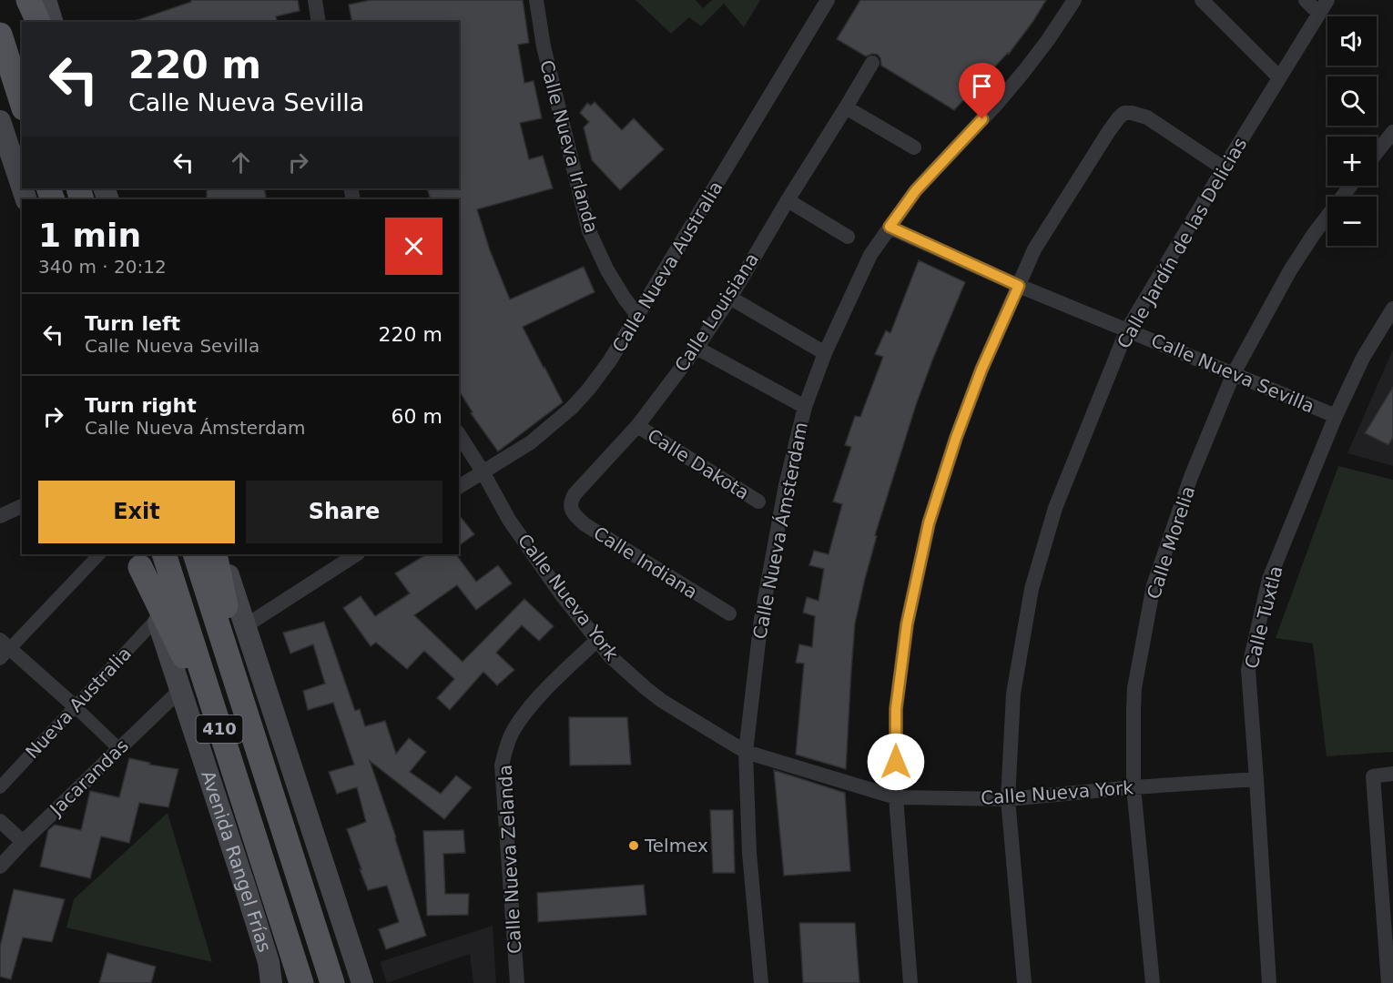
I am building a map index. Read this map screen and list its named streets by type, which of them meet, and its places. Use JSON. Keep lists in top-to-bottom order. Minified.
{"streets":{"main road":["410","Avenida Rangel Frías"],"street":["Calle Nueva Irlanda","Calle Jardín de las Delicias","Calle Nueva Australia","Calle Louisiana","Calle Nueva Sevilla","Calle Dakota","Calle Nueva Ámsterdam","Calle Morelia","Calle Indiana","Calle Nueva York","Calle Tuxtla","Nueva Australia","Jacarandas","Calle Nueva Zelanda"]},"crossings":[["Calle Nueva Irlanda","Calle Nueva Australia"],["Calle Jardín de las Delicias","Calle Nueva Sevilla"],["Calle Jardín de las Delicias","Calle Nueva York"],["Calle Nueva Australia","Calle Nueva York"],["Calle Louisiana","Calle Dakota"],["Calle Louisiana","Calle Indiana"],["Calle Nueva Sevilla","Calle Nueva Ámsterdam"],["Calle Nueva Sevilla","Calle Morelia"],["Calle Nueva Sevilla","Calle Tuxtla"],["Calle Nueva Ámsterdam","Calle Nueva York"],["Calle Morelia","Calle Nueva York"],["Calle Nueva York","Calle Tuxtla"],["Calle Nueva York","Calle Nueva Zelanda"],["Nueva Australia","Avenida Rangel Frías"],["Jacarandas","Avenida Rangel Frías"]],"places":["Telmex"],"page":{"map_buttons":["+","−"],"turn":["220 m","Calle Nueva Sevilla"],"heading":["1 min","340 m · 20:12"],"list":[{"name":"Turn left","note":"Calle Nueva Sevilla","value":"220 m"},{"name":"Turn right","note":"Calle Nueva Ámsterdam","value":"60 m"}],"buttons":["Exit","Share"]}}
